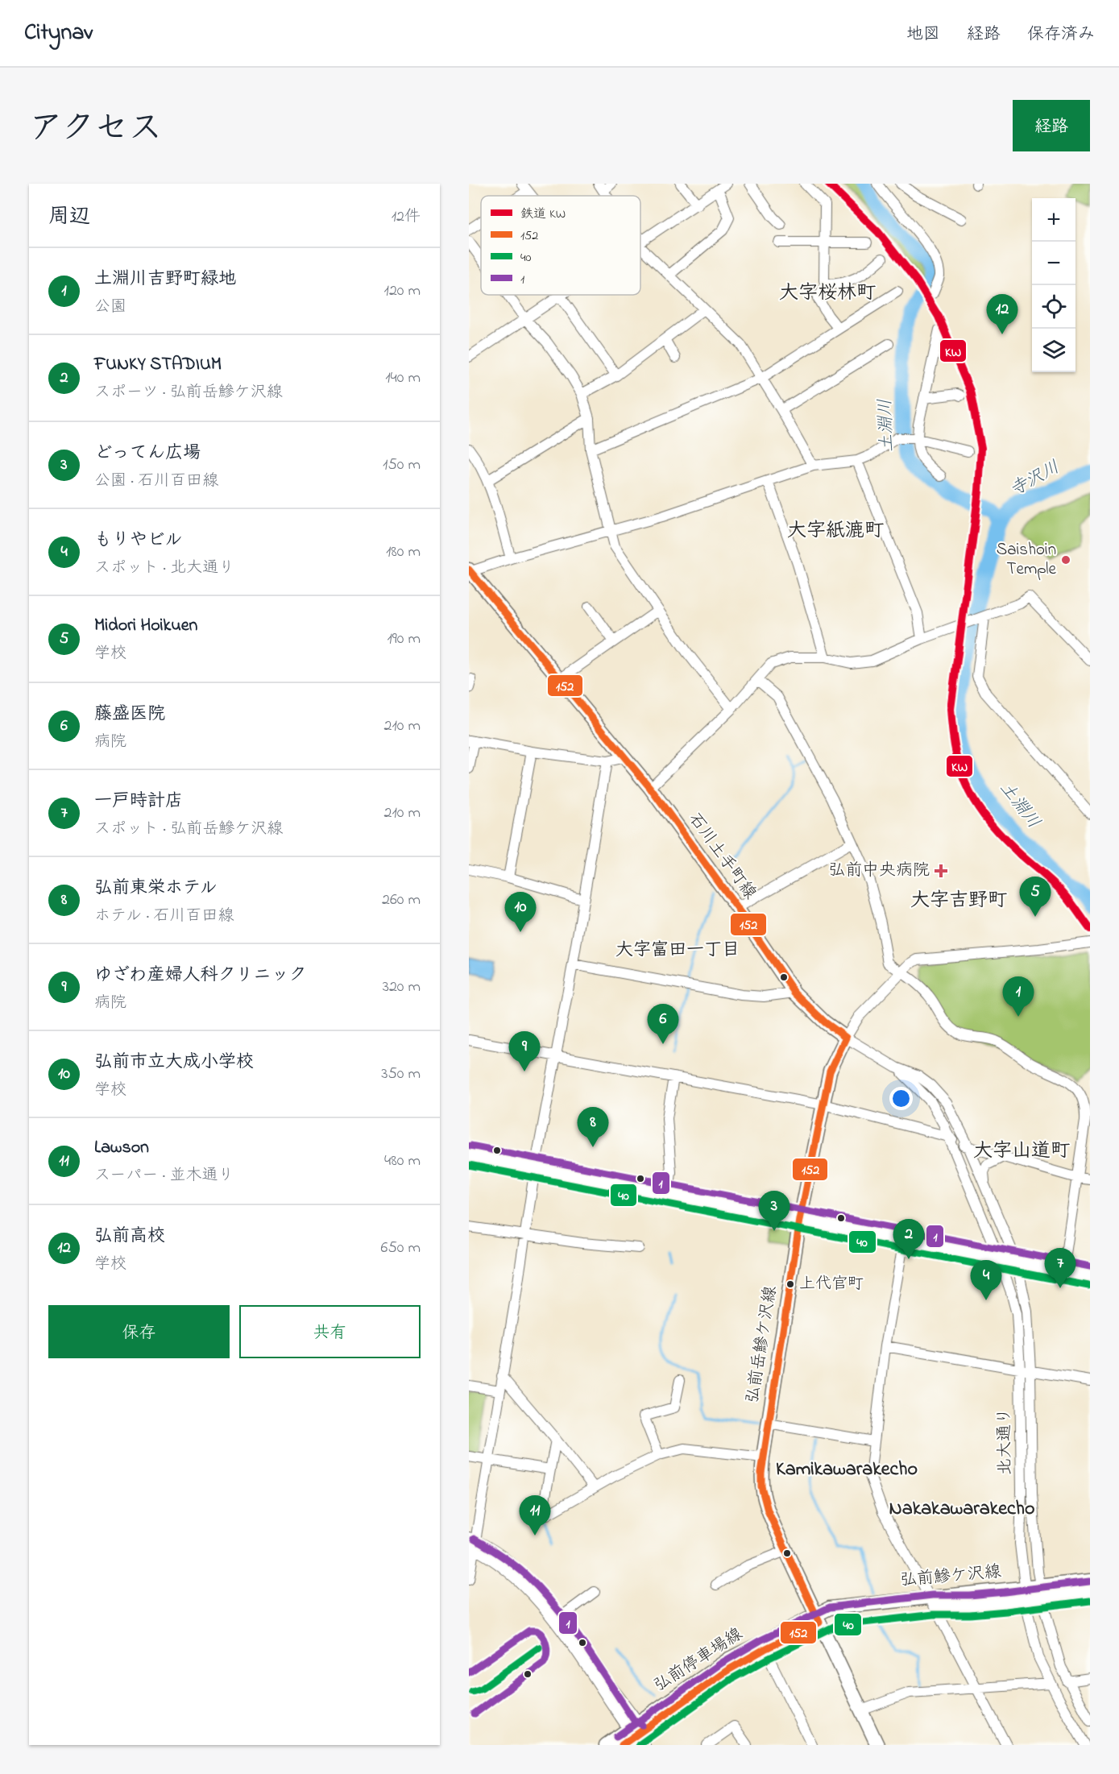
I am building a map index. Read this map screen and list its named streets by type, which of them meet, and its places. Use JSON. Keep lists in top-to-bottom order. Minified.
{"streets":{"main road":["石川土手町線","弘前岳鰺ケ沢線","弘前鰺ケ沢線","弘前停車場線"],"street":["北大通り"]},"crossings":[["弘前岳鰺ケ沢線","弘前鰺ケ沢線"],["弘前岳鰺ケ沢線","弘前停車場線"],["北大通り","弘前鰺ケ沢線"],["弘前鰺ケ沢線","弘前停車場線"]],"districts":["大字桜林町","大字紙漉町","大字吉野町","大字富田一丁目","大字山道町","Kamikawarakecho","Nakakawarakecho"],"water":["土淵川","寺沢川"],"places":{"other":["Saishoin Temple","上代官町"],"health":["弘前中央病院"]},"lines":["rail line KW","transit line 152","transit line 1","transit line 40"],"legend":["鉄道 KW","152","40","1"],"page":{"header":"Citynav","nav":["地図","経路","保存済み"],"title":"アクセス","buttons":["経路",["保存","共有"]],"heading":["周辺","12件"],"map_buttons":["+","−"],"list":[{"mark":"1","name":"土淵川吉野町緑地","note":"公園","value":"120 m"},{"mark":"2","name":"FUNKY STADIUM","note":"スポーツ · 弘前岳鰺ケ沢線","value":"140 m"},{"mark":"3","name":"どってん広場","note":"公園 · 石川百田線","value":"150 m"},{"mark":"4","name":"もりやビル","note":"スポット · 北大通り","value":"180 m"},{"mark":"5","name":"Midori Hoikuen","note":"学校","value":"190 m"},{"mark":"6","name":"藤盛医院","note":"病院","value":"210 m"},{"mark":"7","name":"一戸時計店","note":"スポット · 弘前岳鰺ケ沢線","value":"210 m"},{"mark":"8","name":"弘前東栄ホテル","note":"ホテル · 石川百田線","value":"260 m"},{"mark":"9","name":"ゆざわ産婦人科クリニック","note":"病院","value":"320 m"},{"mark":"10","name":"弘前市立大成小学校","note":"学校","value":"350 m"},{"mark":"11","name":"Lawson","note":"スーパー · 並木通り","value":"480 m"},{"mark":"12","name":"弘前高校","note":"学校","value":"650 m"}],"pins":["12","5","10","1","6","9","8","3","2","7","4","11"]}}
